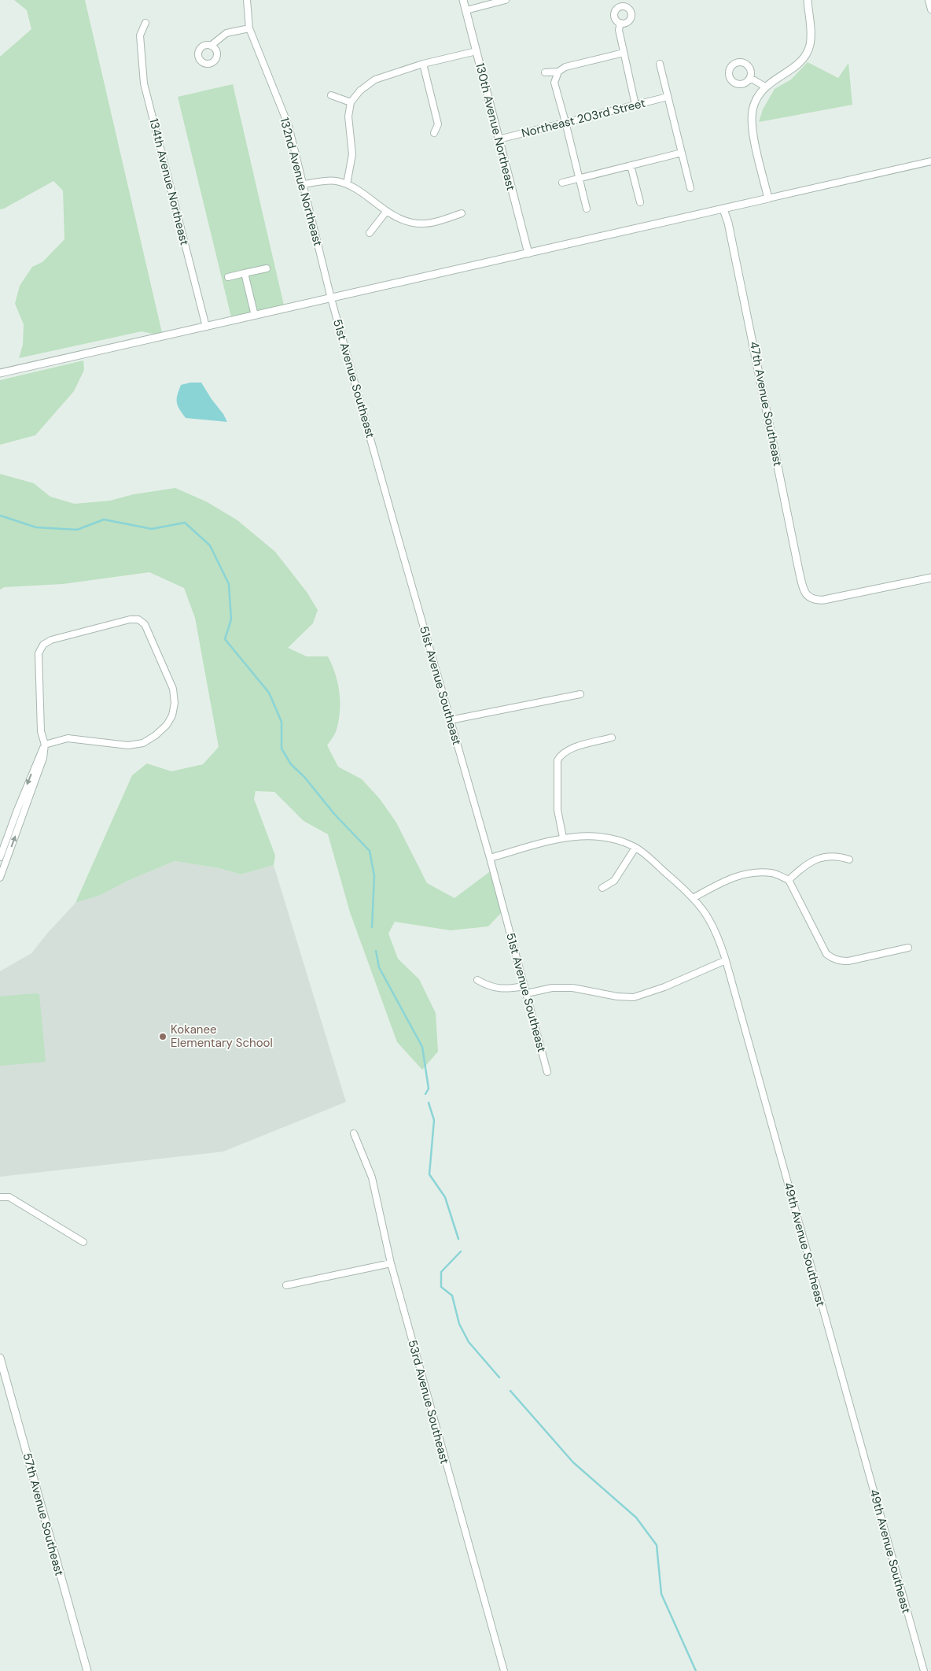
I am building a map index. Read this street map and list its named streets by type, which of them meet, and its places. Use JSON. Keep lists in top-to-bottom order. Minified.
{"streets":{"street":["Northeast 203rd Street","130th Avenue Northeast","134th Avenue Northeast","132nd Avenue Northeast","51st Avenue Southeast","47th Avenue Southeast","49th Avenue Southeast","53rd Avenue Southeast","57th Avenue Southeast"]},"crossings":[["Northeast 203rd Street","130th Avenue Northeast"],["132nd Avenue Northeast","51st Avenue Southeast"],["51st Avenue Southeast","49th Avenue Southeast"]],"places":["Kokanee Elementary School"]}
